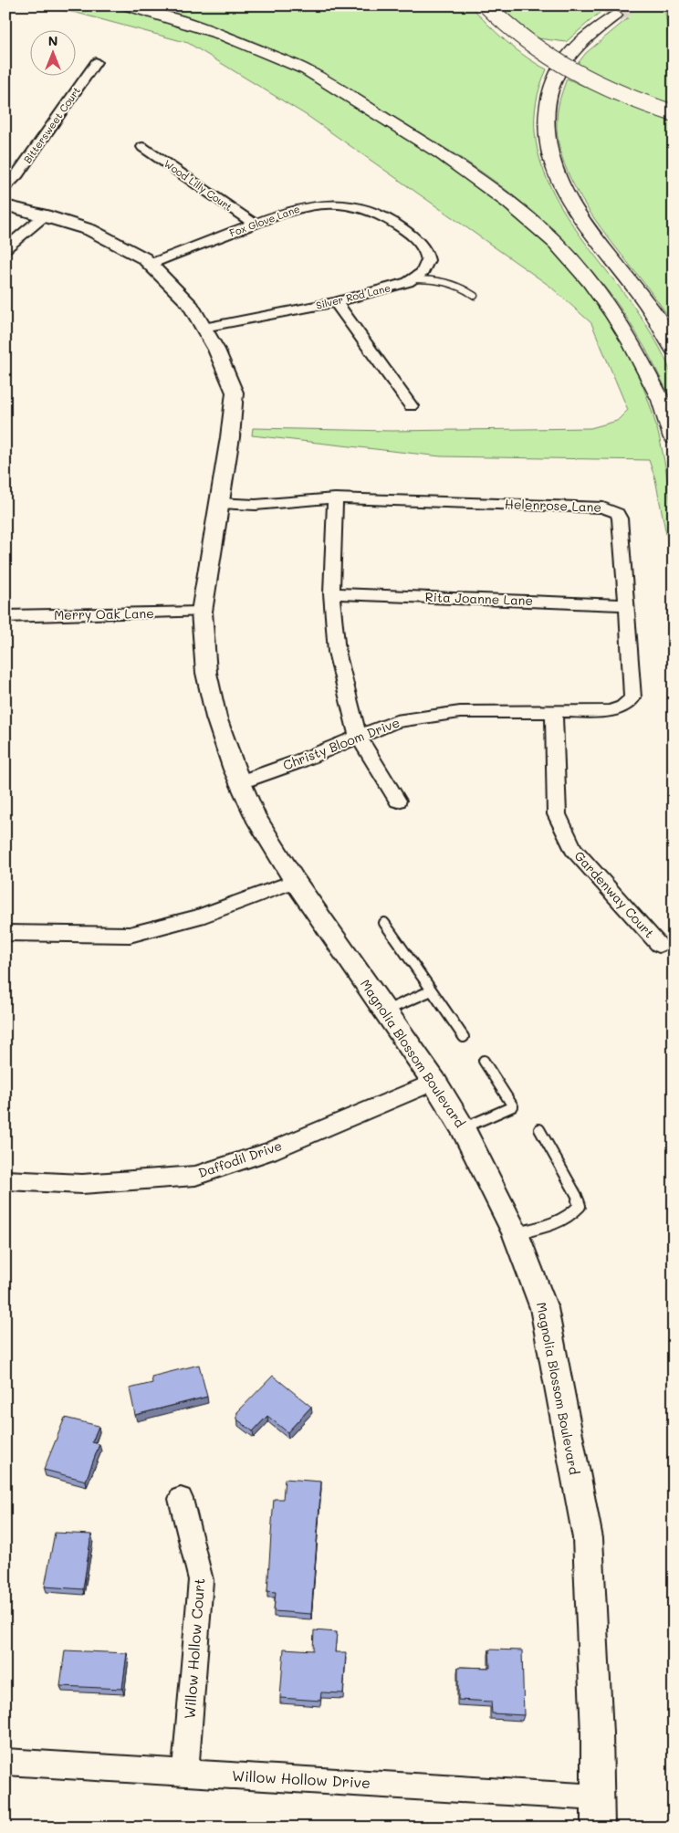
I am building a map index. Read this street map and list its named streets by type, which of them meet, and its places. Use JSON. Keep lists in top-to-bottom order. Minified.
{"streets":{"street":["Bittersweet Court","Wood Lilly Court","Fox Glove Lane","Silver Rod Lane","Helenrose Lane","Rita Joanne Lane","Merry Oak Lane","Christy Bloom Drive","Gardenway Court","Magnolia Blossom Boulevard","Daffodil Drive","Willow Hollow Court","Willow Hollow Drive"]},"crossings":[["Wood Lilly Court","Fox Glove Lane"],["Fox Glove Lane","Silver Rod Lane"],["Fox Glove Lane","Magnolia Blossom Boulevard"],["Silver Rod Lane","Magnolia Blossom Boulevard"],["Helenrose Lane","Rita Joanne Lane"],["Helenrose Lane","Christy Bloom Drive"],["Helenrose Lane","Gardenway Court"],["Helenrose Lane","Magnolia Blossom Boulevard"],["Merry Oak Lane","Magnolia Blossom Boulevard"],["Christy Bloom Drive","Gardenway Court"],["Christy Bloom Drive","Magnolia Blossom Boulevard"],["Magnolia Blossom Boulevard","Daffodil Drive"],["Magnolia Blossom Boulevard","Willow Hollow Drive"],["Willow Hollow Court","Willow Hollow Drive"]],"north":"top"}
